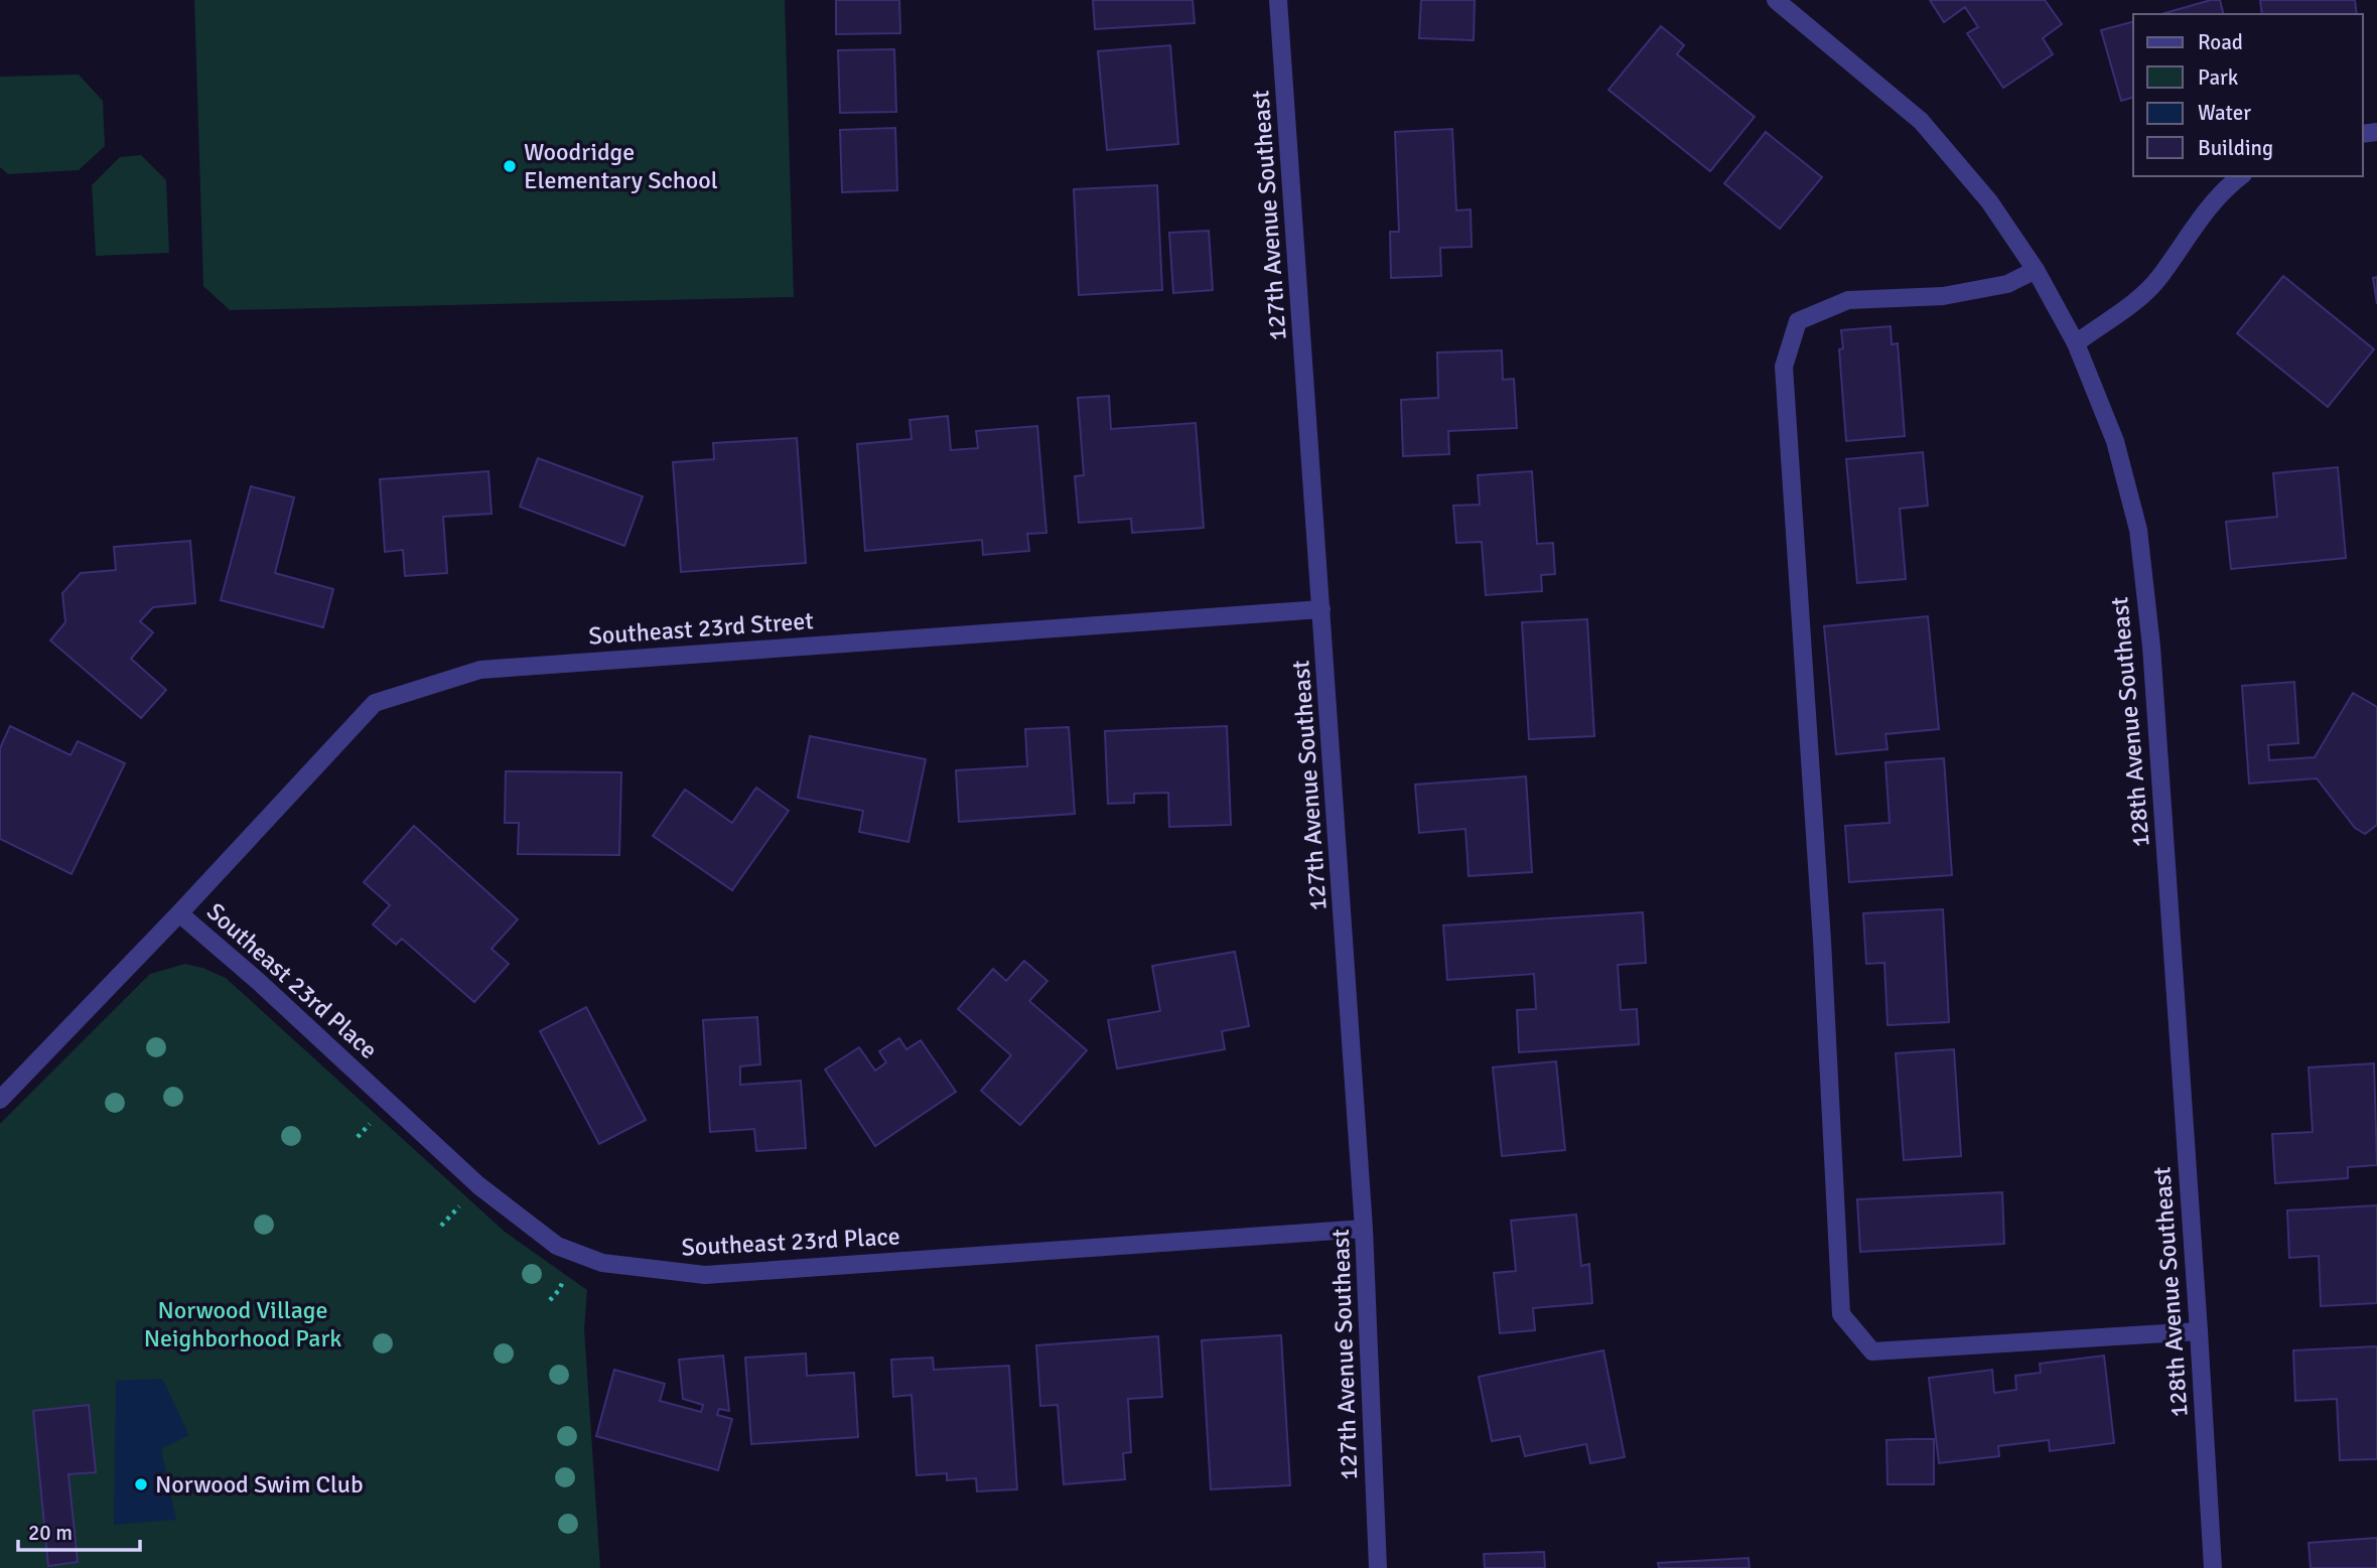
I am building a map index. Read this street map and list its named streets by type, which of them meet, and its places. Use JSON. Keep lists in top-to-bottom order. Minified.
{"streets":{"street":["127th Avenue Southeast","Southeast 23rd Street","128th Avenue Southeast","Southeast 23rd Place"]},"crossings":[["127th Avenue Southeast","Southeast 23rd Street"],["127th Avenue Southeast","Southeast 23rd Place"],["Southeast 23rd Street","Southeast 23rd Place"]],"parks":["Norwood Village Neighborhood Park"],"places":["Woodridge Elementary School","Norwood Swim Club"],"legend":["Road","Park","Water","Building"],"scale_bar":"20 m"}
